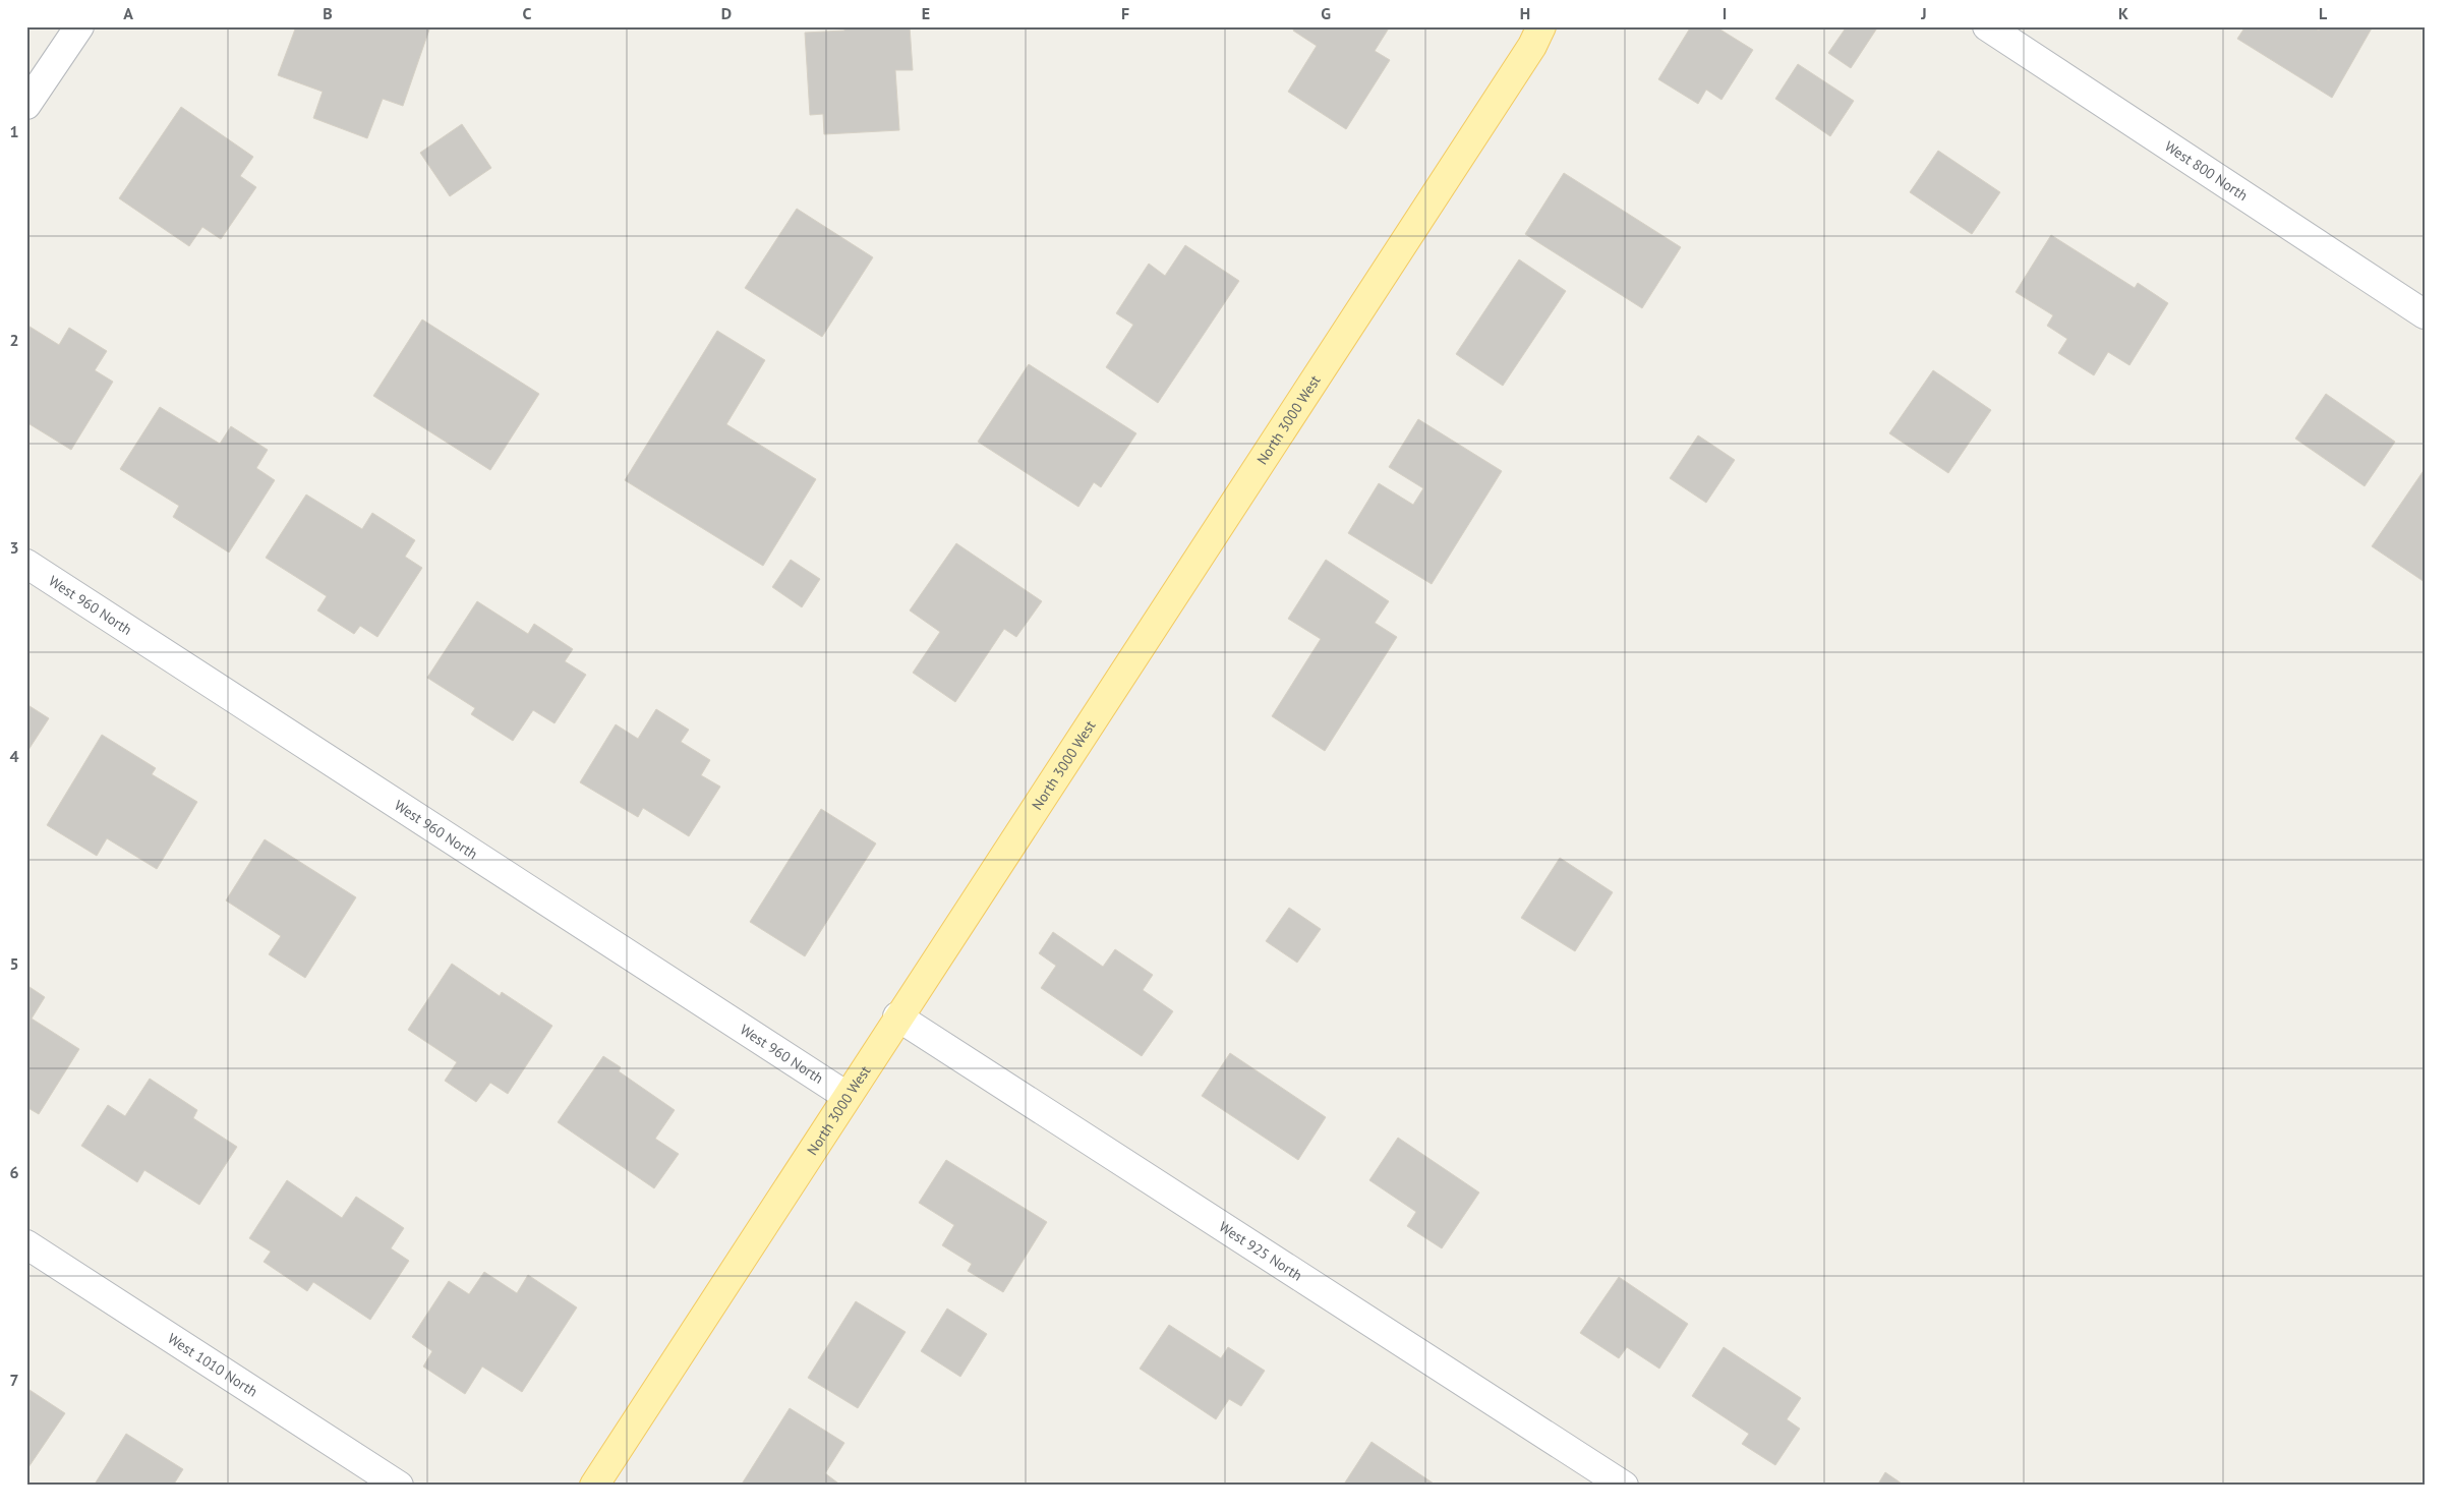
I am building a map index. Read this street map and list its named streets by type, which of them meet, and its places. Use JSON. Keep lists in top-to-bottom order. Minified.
{"streets":{"main road":["North 3000 West"],"street":["West 800 North","West 960 North","West 925 North","West 1010 North"]},"crossings":[["North 3000 West","West 960 North"],["North 3000 West","West 925 North"]],"grid":{"columns":["A","B","C","D","E","F","G","H","I","J","K","L"],"rows":["1","2","3","4","5","6","7"]}}
